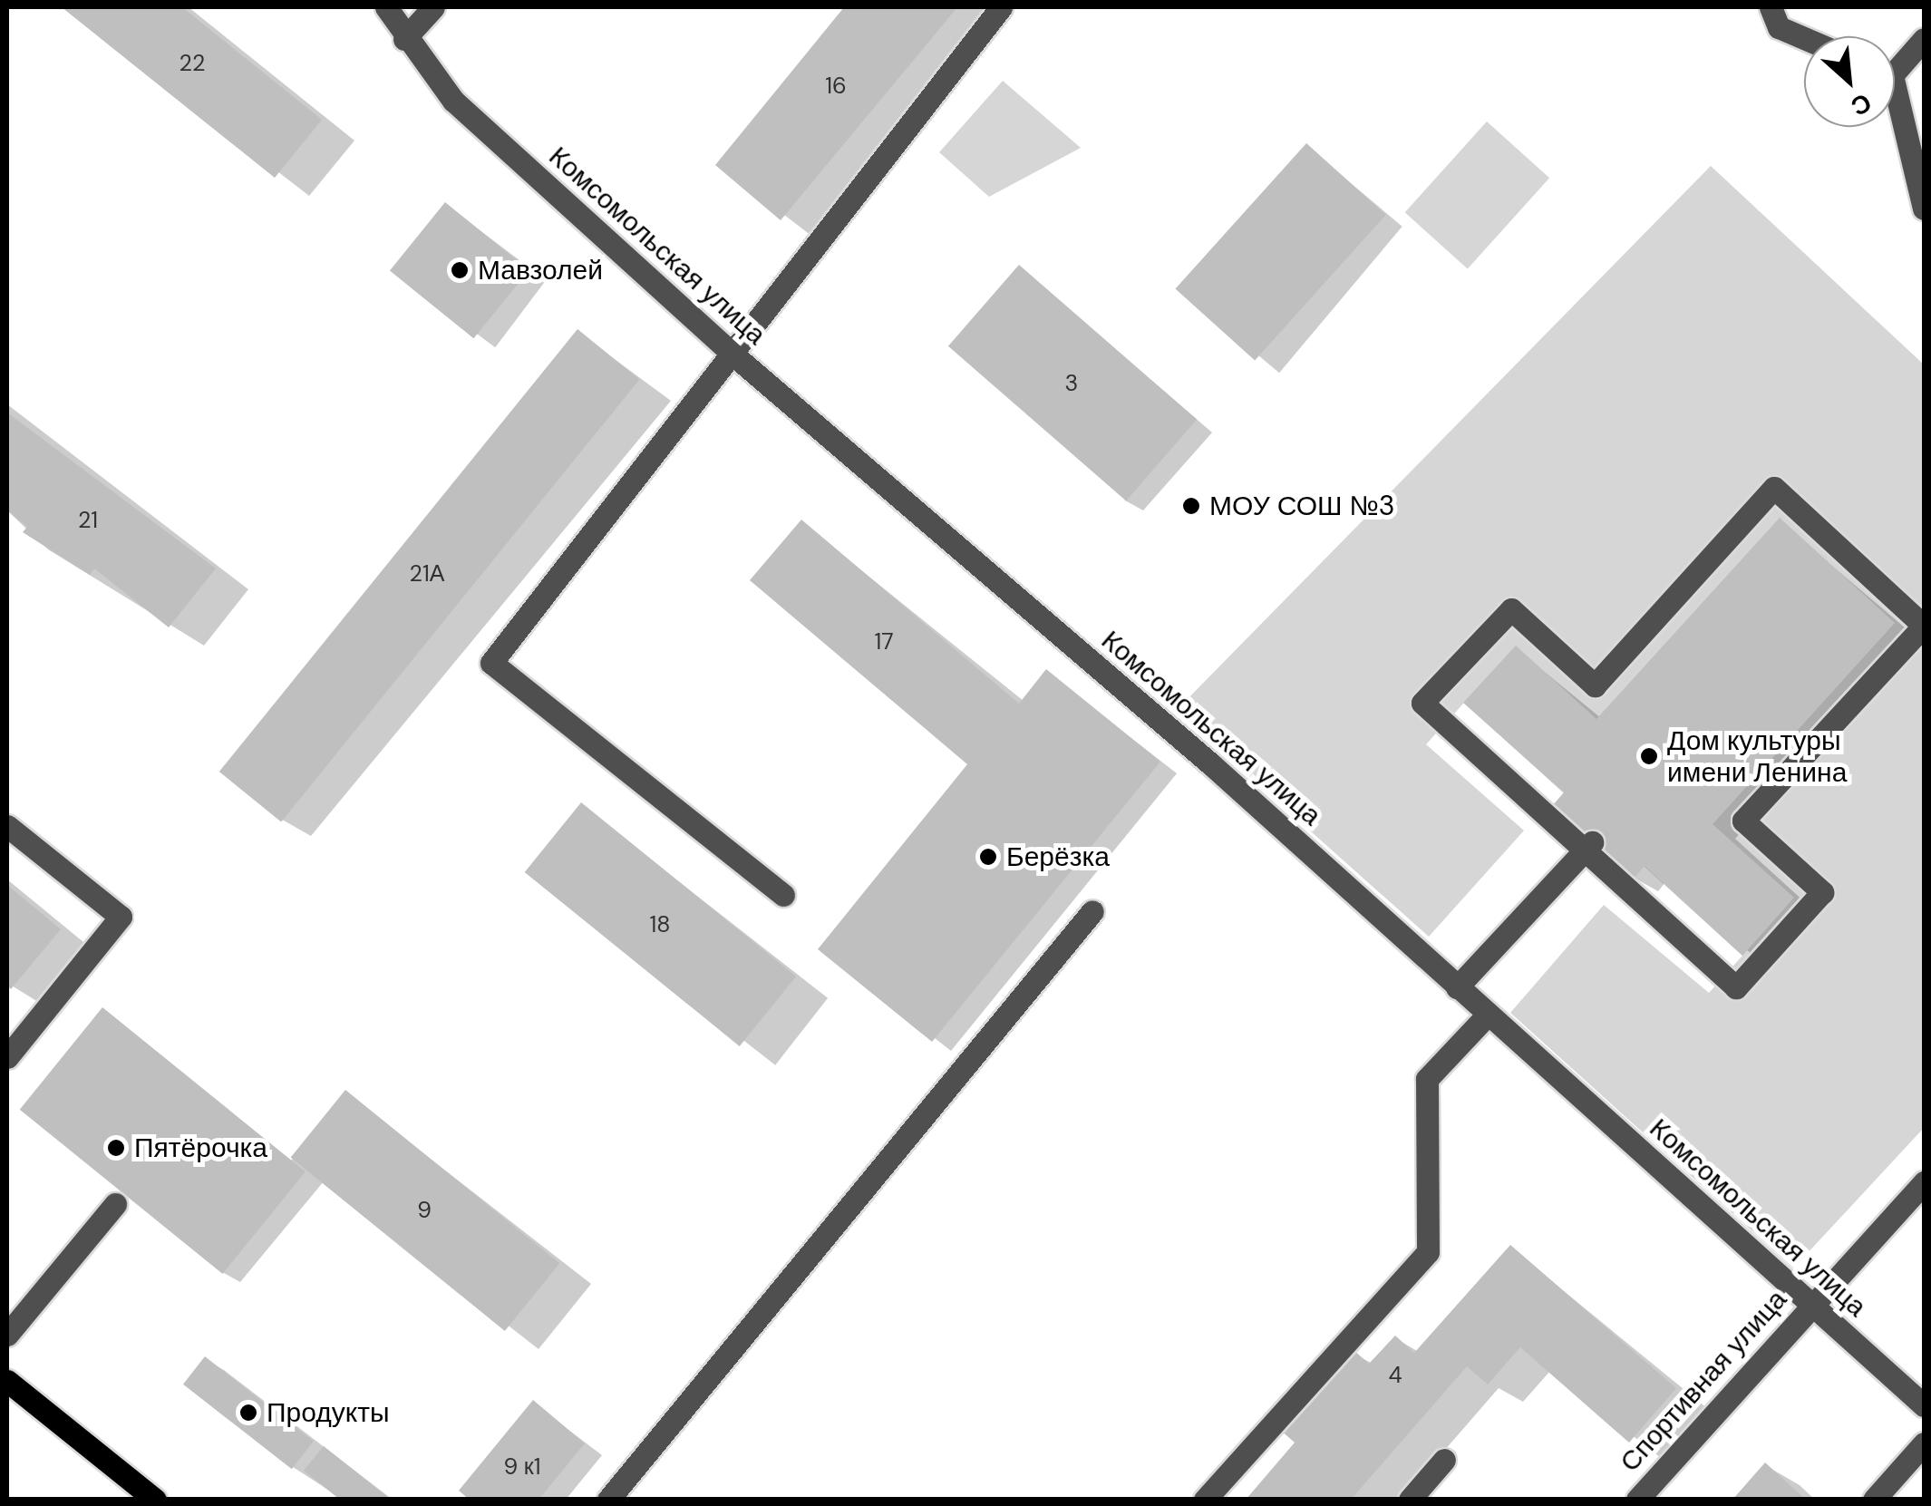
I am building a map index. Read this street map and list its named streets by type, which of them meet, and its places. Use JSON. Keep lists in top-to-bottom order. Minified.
{"streets":{"street":["Комсомольская улица","Спортивная улица"]},"crossings":[["Комсомольская улица","Спортивная улица"]],"places":["Мавзолей","МОУ СОШ №3","Дом культуры имени Ленина","Берёзка","Пятёрочка","Продукты"],"house_numbers":["22","16","3","21","21А","17","18","9","4","9 к1"],"north":"bottom right"}
